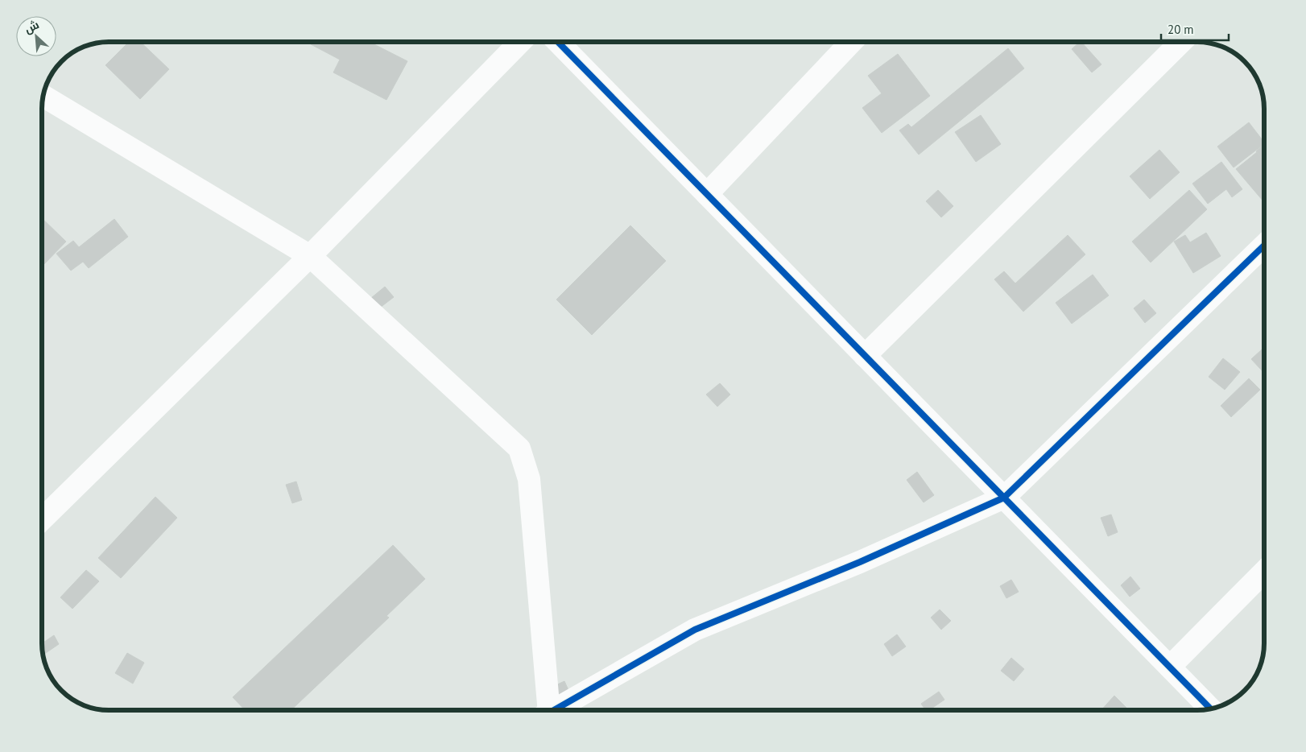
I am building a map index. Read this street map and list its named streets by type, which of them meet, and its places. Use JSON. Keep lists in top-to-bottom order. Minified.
{"scale_bar":"20 m","north":"top left"}
